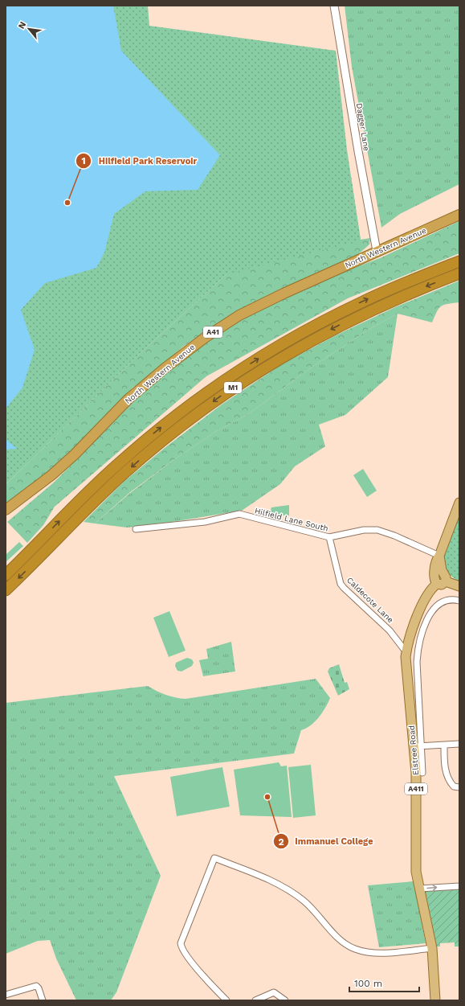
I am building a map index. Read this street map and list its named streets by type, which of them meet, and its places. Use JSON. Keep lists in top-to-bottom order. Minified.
{"streets":{"highway":["North Western Avenue","A41","M1"],"main road":["Elstree Road","A411"],"street":["Dagger Lane","Hilfield Lane South","Caldecote Lane"]},"crossings":[["Dagger Lane","North Western Avenue"],["Hilfield Lane South","Caldecote Lane"],["Caldecote Lane","Elstree Road"]],"places":["Hilfield Park Reservoir","Immanuel College"],"scale_bar":"100 m","north":"top left"}
